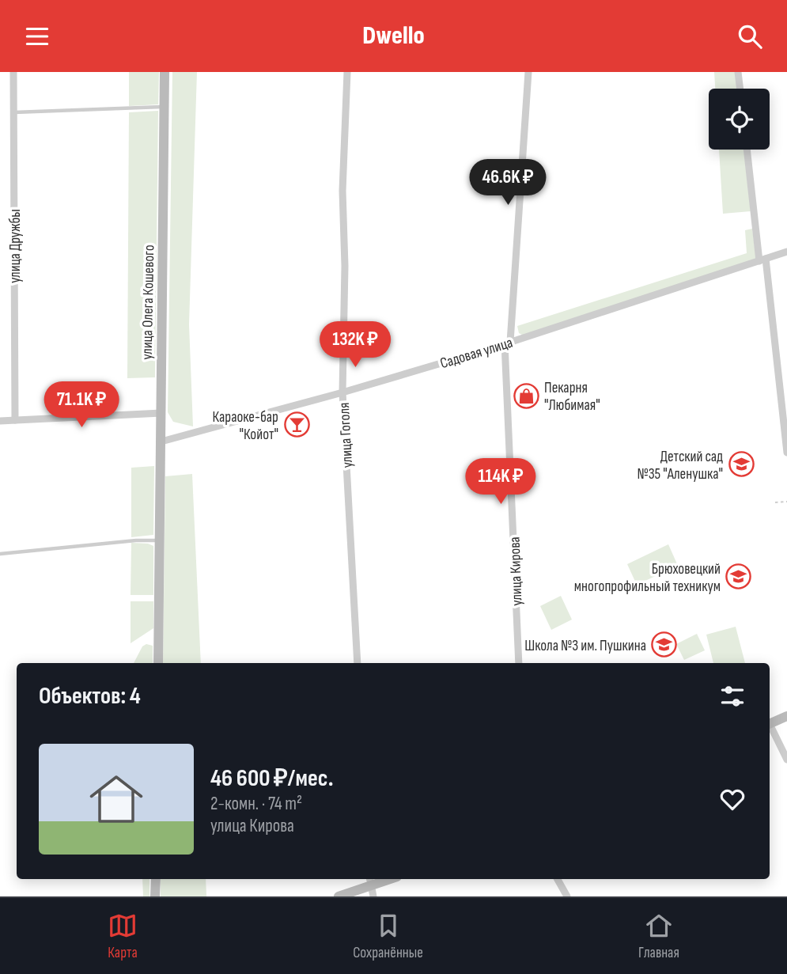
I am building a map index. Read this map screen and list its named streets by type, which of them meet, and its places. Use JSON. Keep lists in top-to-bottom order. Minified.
{"streets":{"street":["улица Дружбы","улица Олега Кошевого","Садовая улица","улица Гоголя","улица Кирова"]},"crossings":[["улица Олега Кошевого","Садовая улица"],["Садовая улица","улица Гоголя"],["Садовая улица","улица Кирова"]],"places":{"shop":["Пекарня \"Любимая\""],"bar":["Караоке-бар \"Койот\""],"school or university":["Детский сад №35 \"Аленушка\"","Брюховецкий многопрофильный техникум","Школа №3 им. Пушкина"]},"page":{"header":"Dwello","price":["46.6K ₽","132K ₽","71.1K ₽","114K ₽"],"heading":"Объектов: 4","list":[{"name":"46 600 ₽/мес.","note":"2-комн. · 74 m² · улица Кирова"}],"tabs":["Карта","Сохранённые","Главная"]}}
